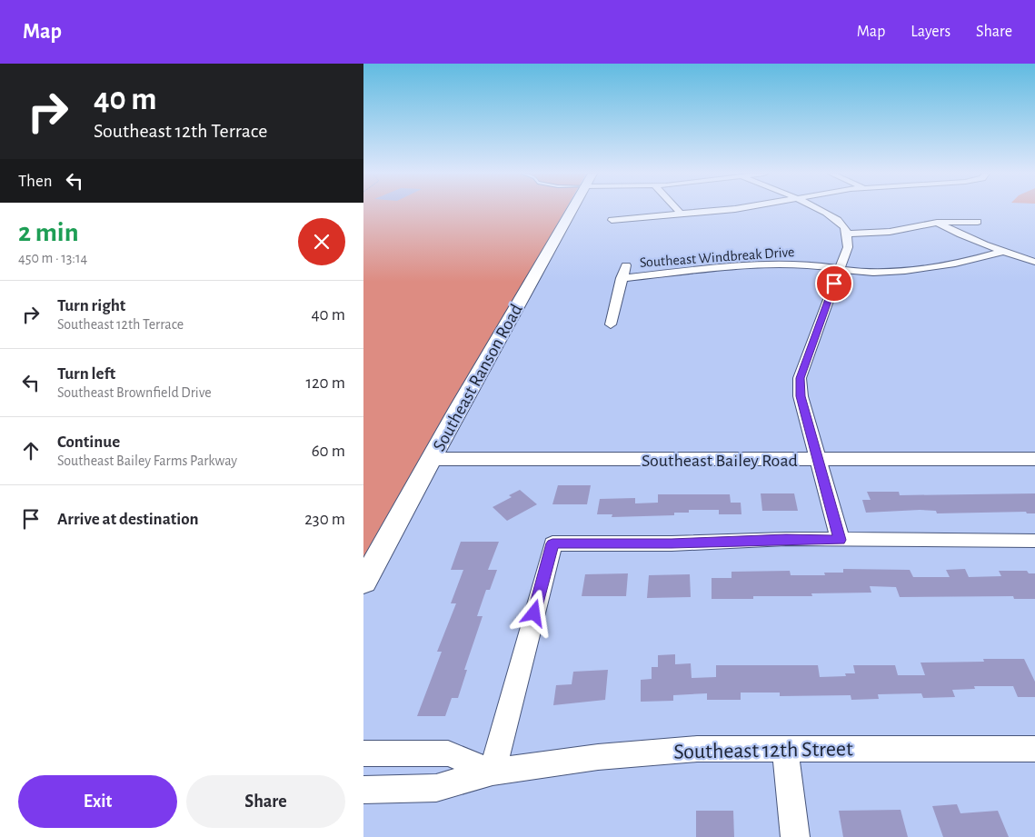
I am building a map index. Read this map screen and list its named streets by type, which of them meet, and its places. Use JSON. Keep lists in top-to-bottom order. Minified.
{"streets":{"street":["Southeast Windbreak Drive","Southeast Ranson Road","Southeast Bailey Road","Southeast 12th Street"]},"crossings":[["Southeast Ranson Road","Southeast Bailey Road"]],"page":{"header":"Map","nav":["Map","Layers","Share"],"turn":["40 m","Southeast 12th Terrace"],"then":"Then","heading":["2 min","450 m · 13:14"],"list":[{"name":"Turn right","note":"Southeast 12th Terrace","value":"40 m"},{"name":"Turn left","note":"Southeast Brownfield Drive","value":"120 m"},{"name":"Continue","note":"Southeast Bailey Farms Parkway","value":"60 m"},{"name":"Arrive at destination","value":"230 m"}],"buttons":["Exit","Share"]}}
